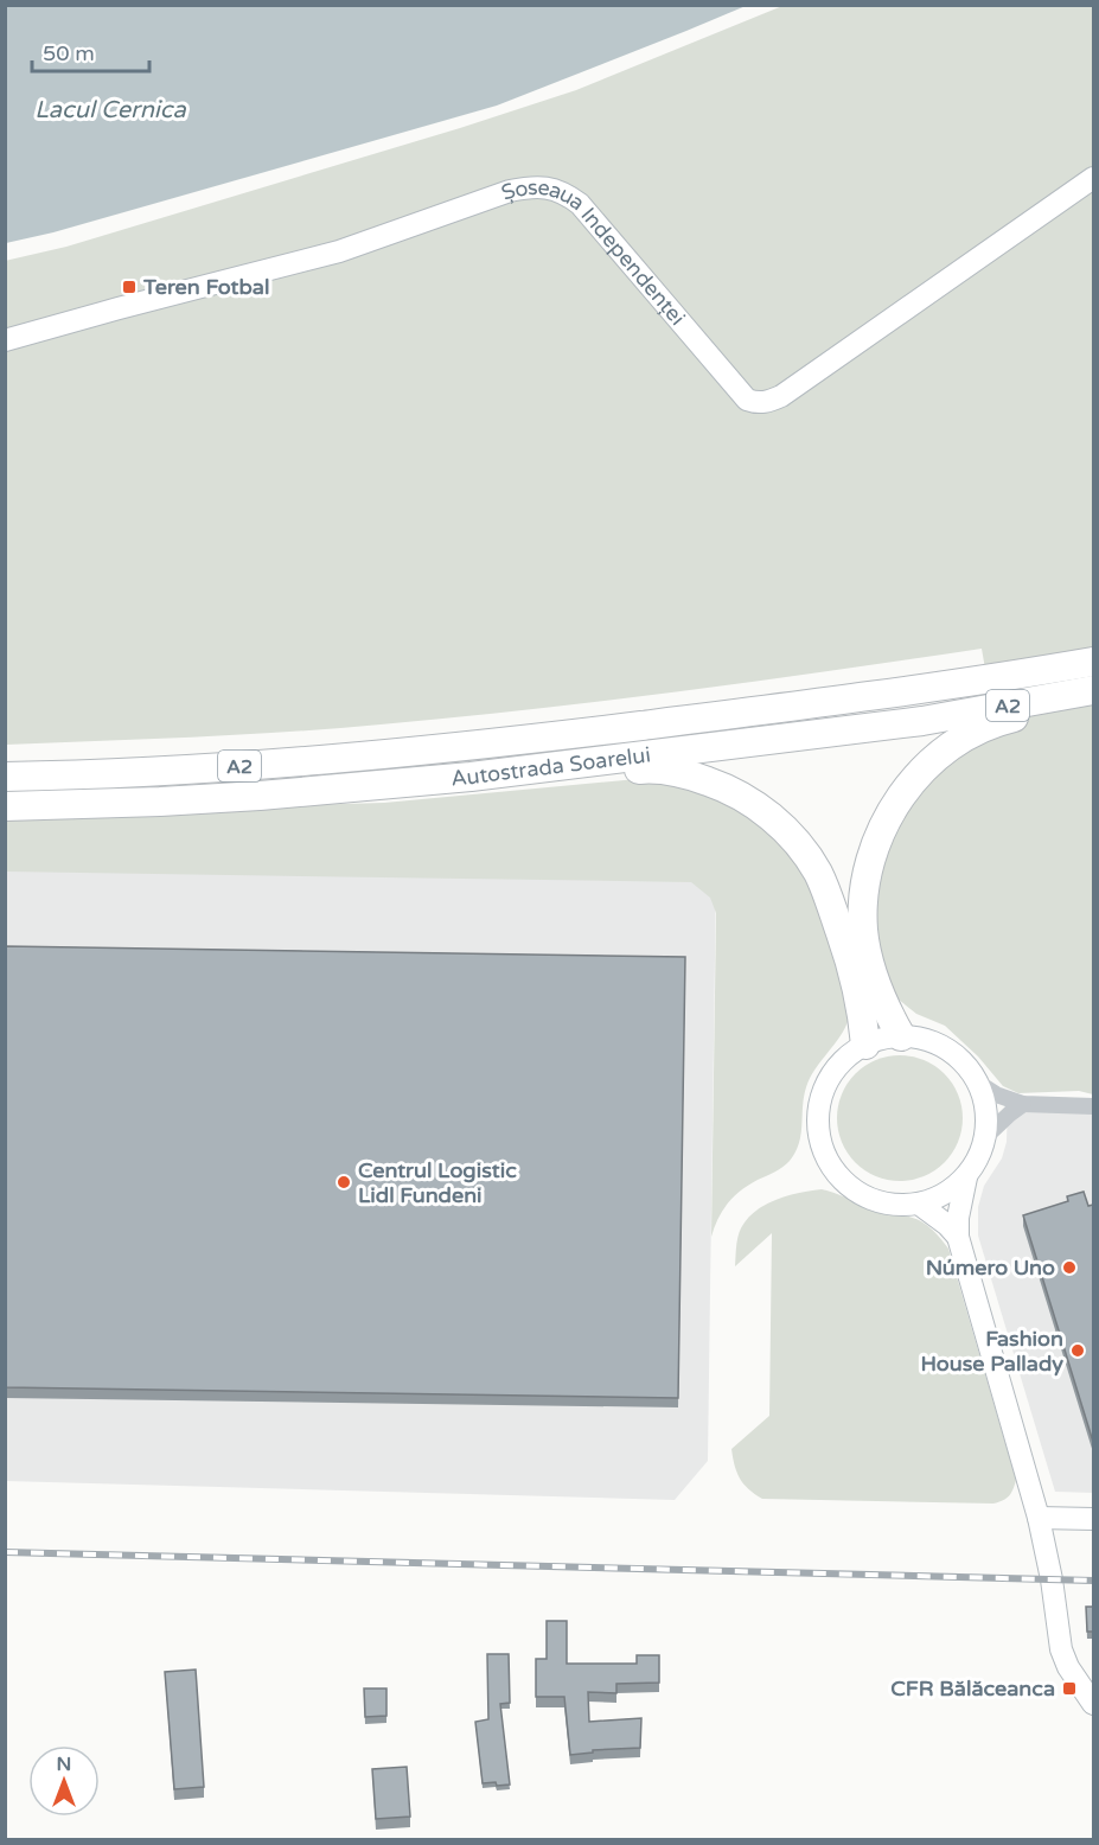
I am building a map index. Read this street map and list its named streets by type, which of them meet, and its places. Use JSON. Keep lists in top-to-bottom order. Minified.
{"streets":{"highway":["A2","Autostrada Soarelui"],"street":["Șoseaua Independenței"]},"water":["Lacul Cernica"],"places":{"transit":["Teren Fotbal","CFR Bălăceanca"],"other":["Centrul Logistic Lidl Fundeni","Número Uno","Fashion House Pallady"]},"scale_bar":"50 m","north":"top"}
